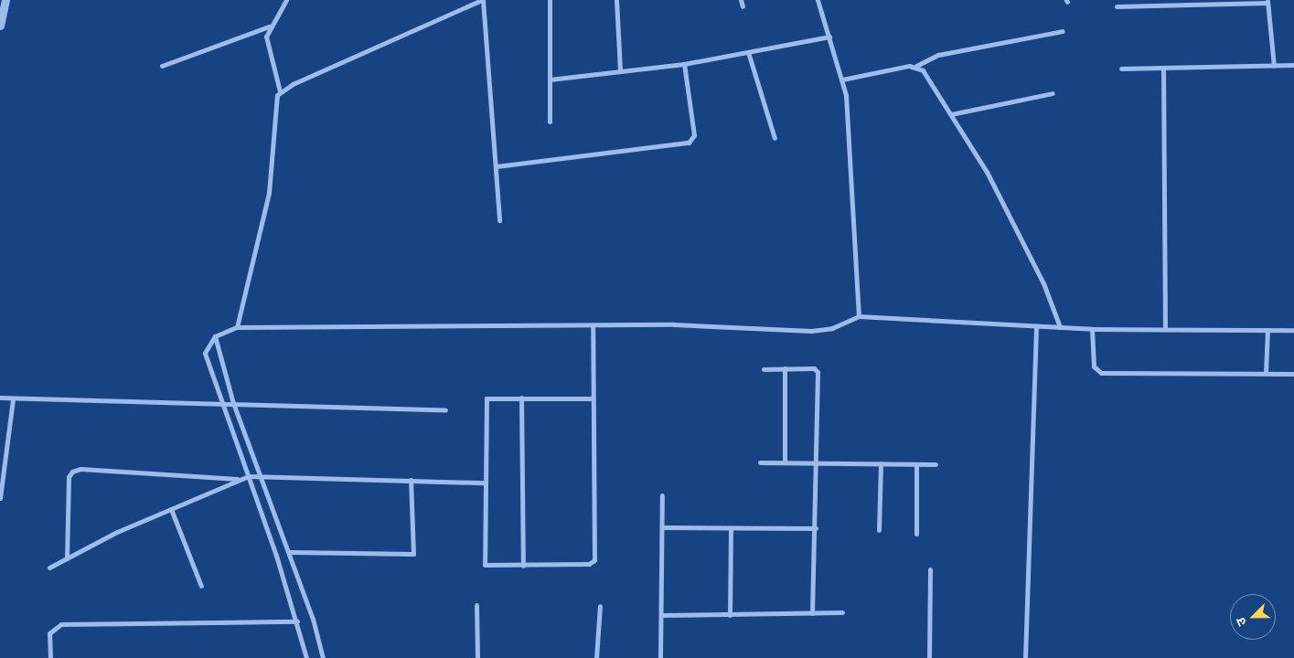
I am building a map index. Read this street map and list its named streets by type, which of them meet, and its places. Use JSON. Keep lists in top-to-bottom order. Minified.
{"north":"bottom left"}
